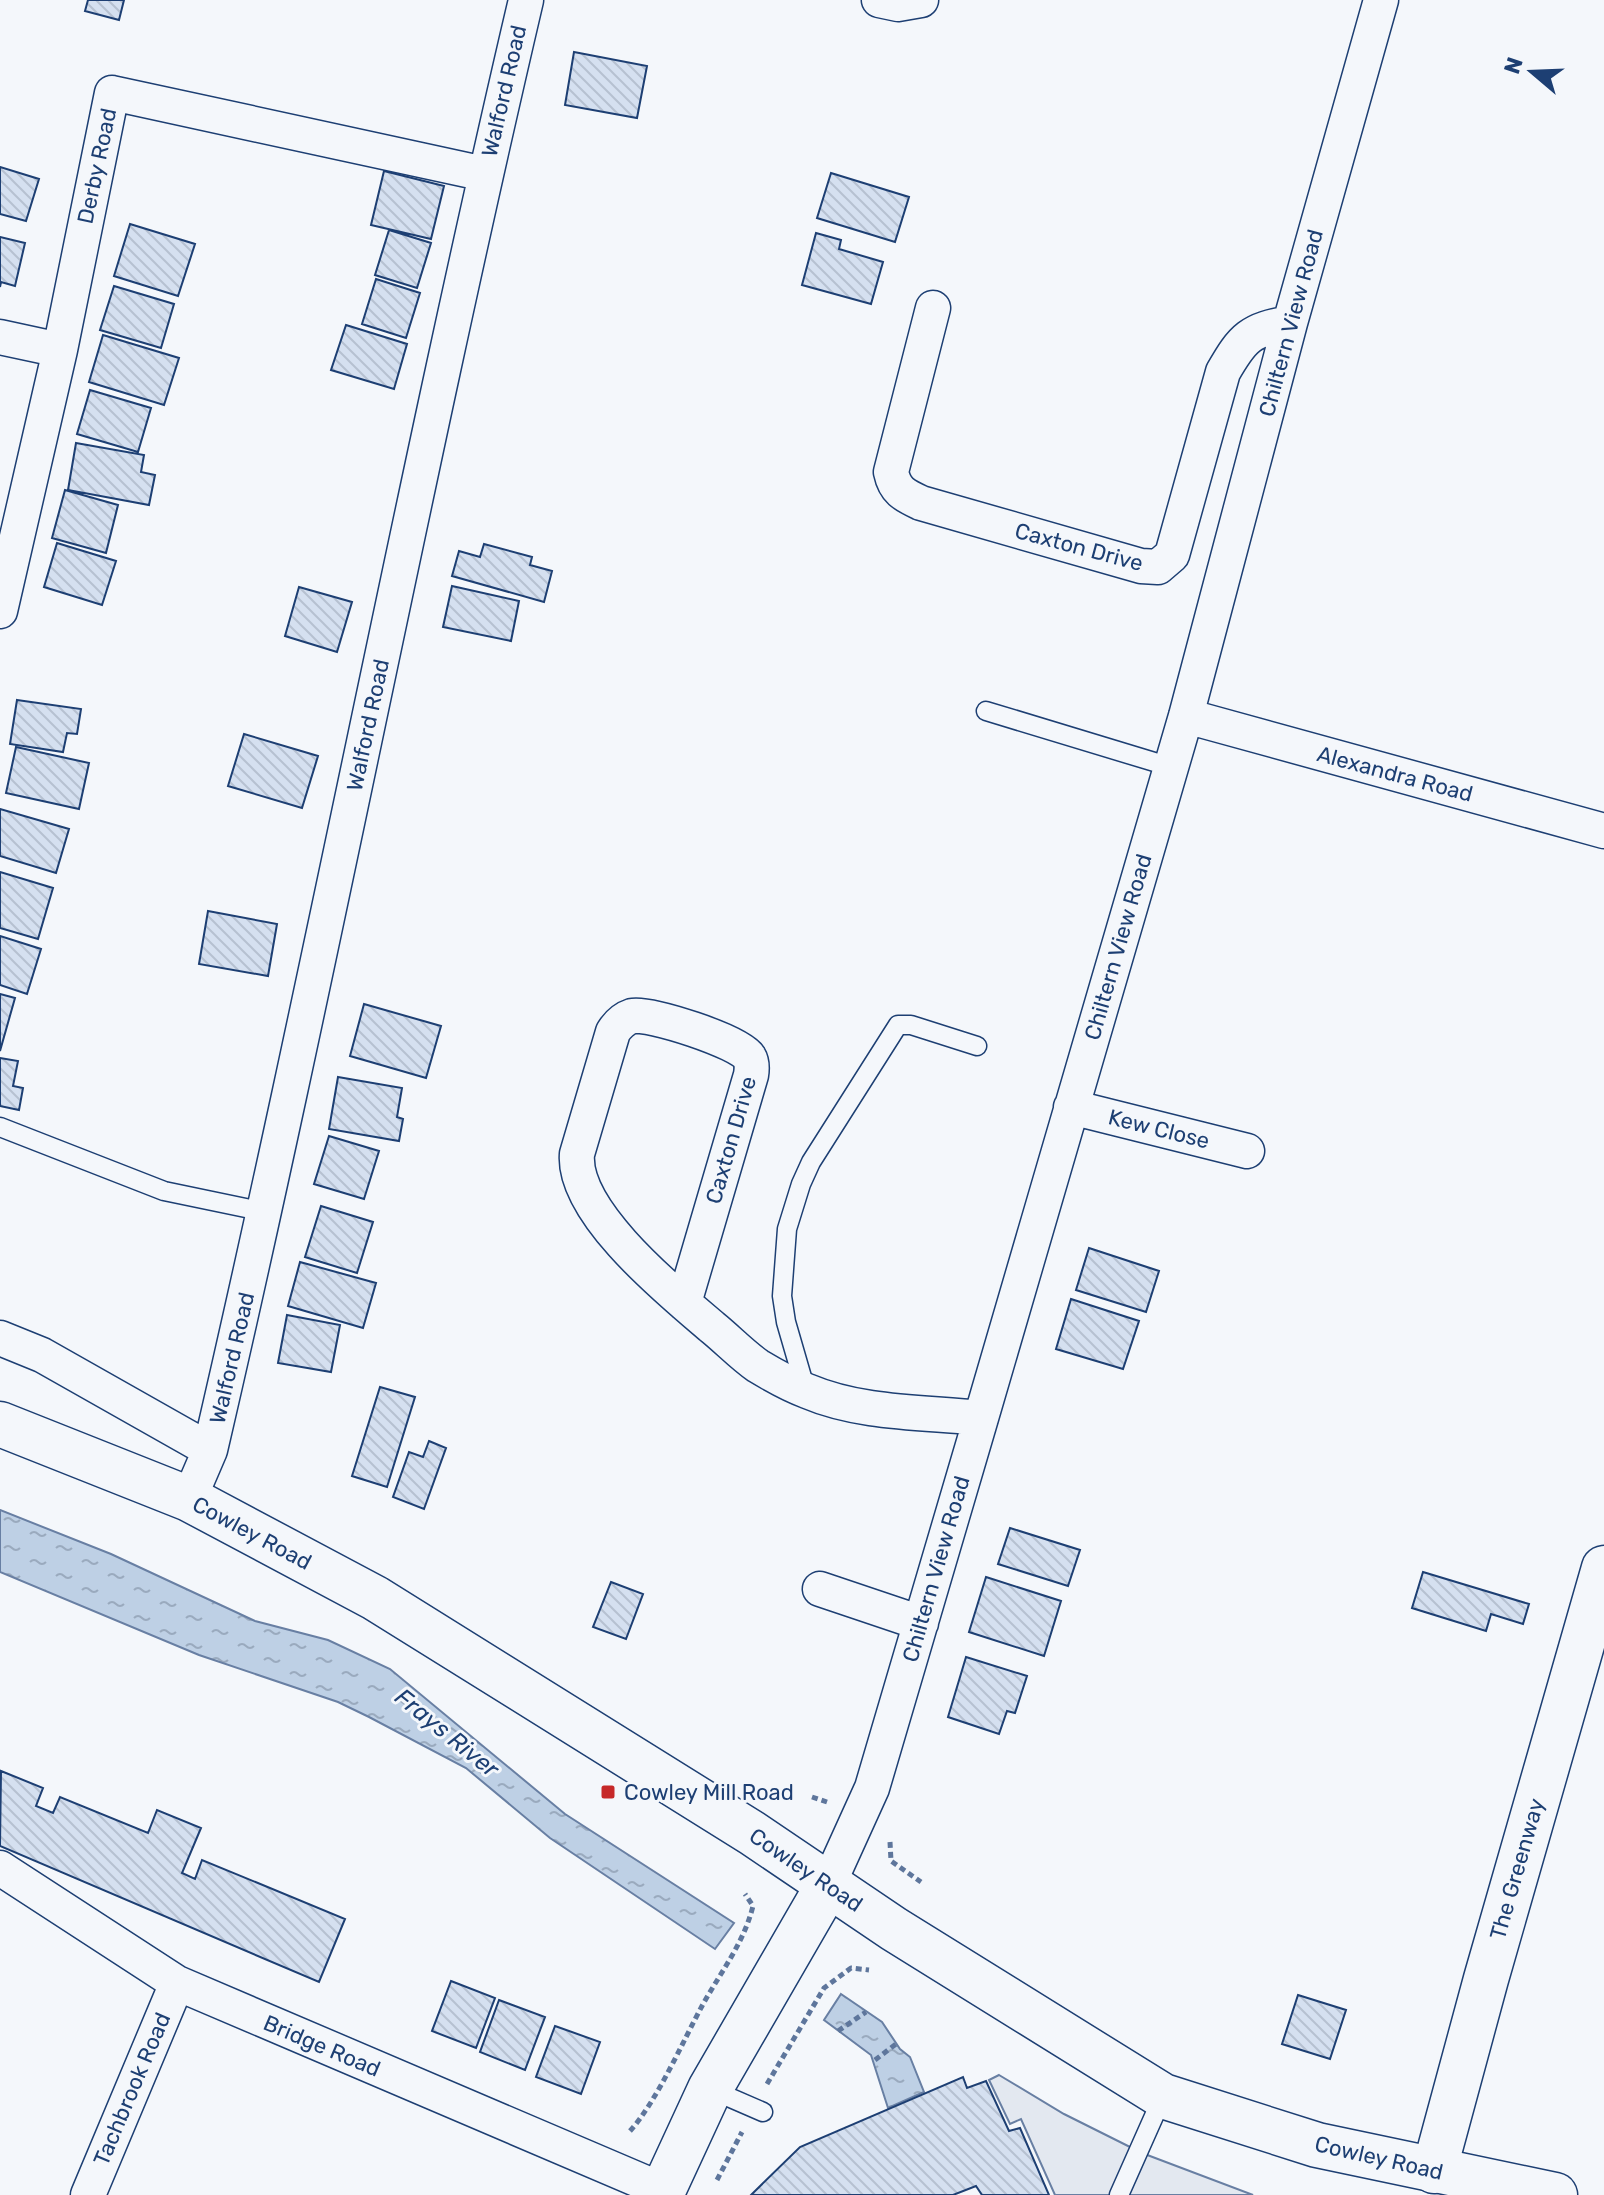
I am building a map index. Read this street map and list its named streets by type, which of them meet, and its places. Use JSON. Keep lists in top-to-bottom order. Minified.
{"streets":{"main road":["Cowley Road","The Greenway"],"street":["Walford Road","Derby Road","Chiltern View Road","Caxton Drive","Alexandra Road","Kew Close","Bridge Road","Tachbrook Road"]},"crossings":[["Walford Road","Derby Road"],["Walford Road","Cowley Road"],["Chiltern View Road","Caxton Drive"],["Chiltern View Road","Alexandra Road"],["Chiltern View Road","Kew Close"],["Chiltern View Road","Cowley Road"],["Cowley Road","The Greenway"],["Bridge Road","Tachbrook Road"]],"water":["Frays River"],"places":{"transit":["Cowley Mill Road"]},"north":"left"}
